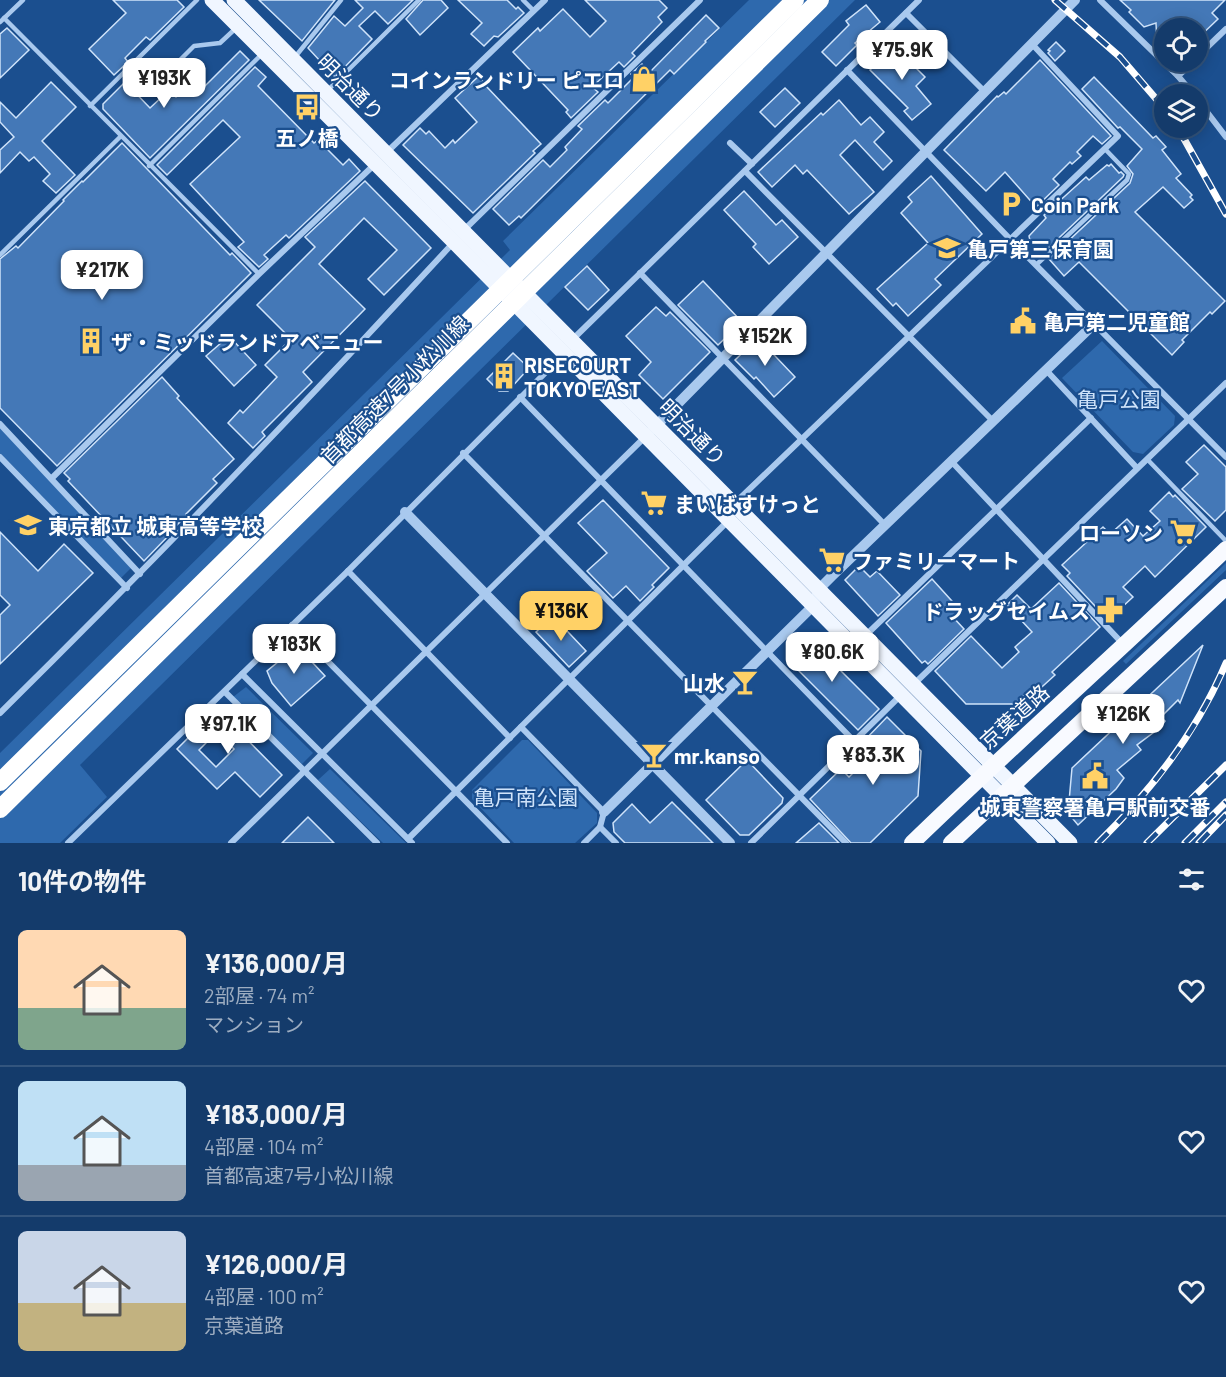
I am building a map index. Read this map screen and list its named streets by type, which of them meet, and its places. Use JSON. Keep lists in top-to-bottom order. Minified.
{"streets":{"highway":["首都高速7号小松川線","京葉道路"],"main road":["明治通り"]},"crossings":[["明治通り","京葉道路"]],"parks":["亀戸公園","亀戸南公園"],"places":{"shop":["コインランドリー ピエロ"],"bus stop":["五ノ橋"],"parking":["Coin Park"],"school or university":["亀戸第三保育園","東京都立 城東高等学校"],"public building":["亀戸第二児童館","城東警察署亀戸駅前交番"],"building":["ザ・ミッドランドアベニュー","RISECOURT TOKYO EAST"],"supermarket":["まいばすけっと","ローソン","ファミリーマート"],"pharmacy":["ドラッグセイムス"],"bar":["山水","mr.kanso"]},"page":{"price":["¥75.9K","¥193K","¥217K","¥152K","¥136K","¥183K","¥80.6K","¥126K","¥97.1K","¥83.3K"],"heading":"10件の物件","list":[{"name":"¥136,000/月","note":"2部屋 · 74 m² · マンション"},{"name":"¥183,000/月","note":"4部屋 · 104 m² · 首都高速7号小松川線"},{"name":"¥126,000/月","note":"4部屋 · 100 m² · 京葉道路"}]}}
